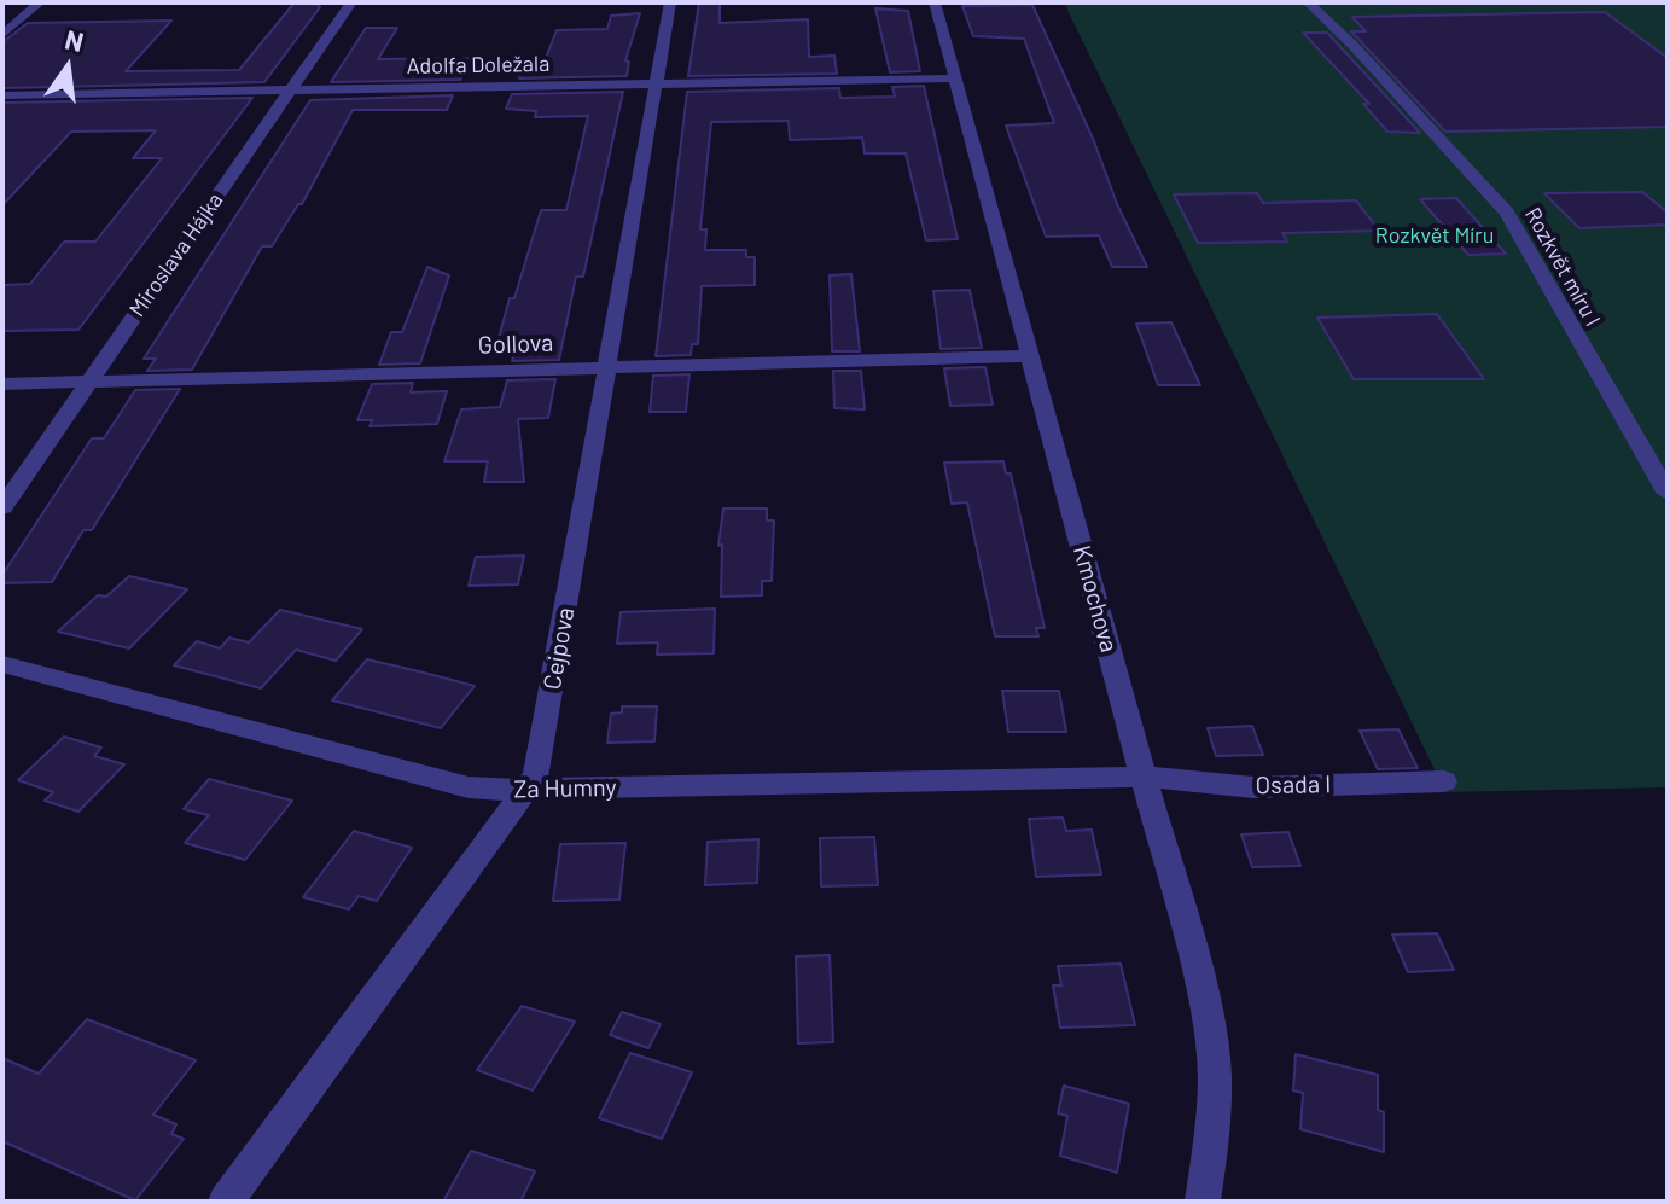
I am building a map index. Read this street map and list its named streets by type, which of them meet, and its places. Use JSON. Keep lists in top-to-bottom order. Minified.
{"streets":{"street":["Adolfa Doležala","Miroslava Hájka","Rozkvět míru I","Gollova","Kmochova","Cejpova","Osada I","Za Humny"]},"crossings":[["Adolfa Doležala","Miroslava Hájka"],["Adolfa Doležala","Kmochova"],["Adolfa Doležala","Cejpova"],["Miroslava Hájka","Gollova"],["Gollova","Kmochova"],["Gollova","Cejpova"],["Kmochova","Osada I"],["Kmochova","Za Humny"],["Cejpova","Za Humny"],["Osada I","Za Humny"]],"parks":["Rozkvět Míru"],"north":"top"}
